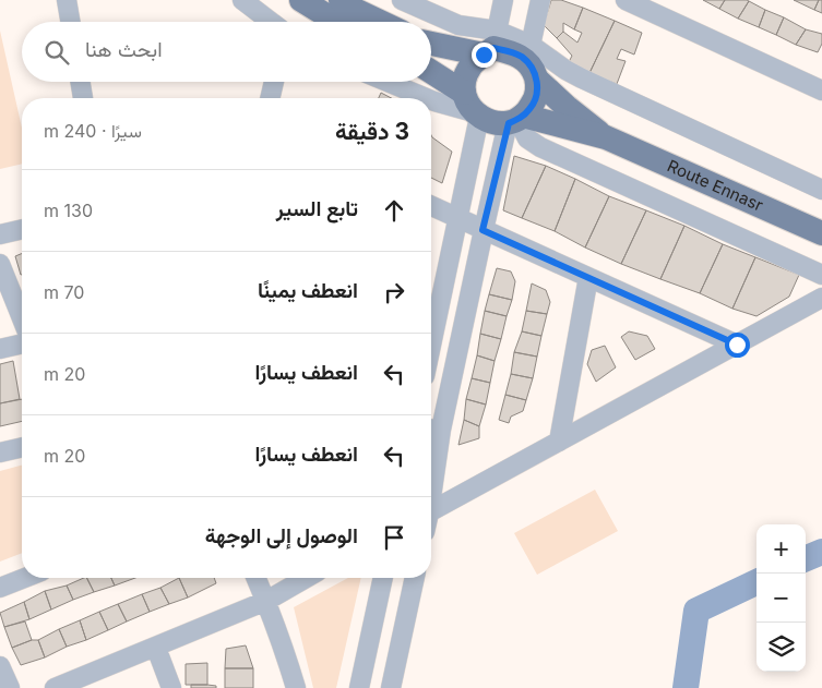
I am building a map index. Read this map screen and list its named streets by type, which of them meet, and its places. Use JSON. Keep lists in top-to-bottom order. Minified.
{"streets":{"main road":["Route Ennasr"]},"page":{"search":"ابحث هنا","heading":["3 دقيقة","سيرًا · 240 m"],"list":[["تابع السير","130 m"],["انعطف يمينًا","70 m"],["انعطف يسارًا","20 m"],["انعطف يسارًا","20 m"],"الوصول إلى الوجهة"],"map_buttons":["+","−"]}}
